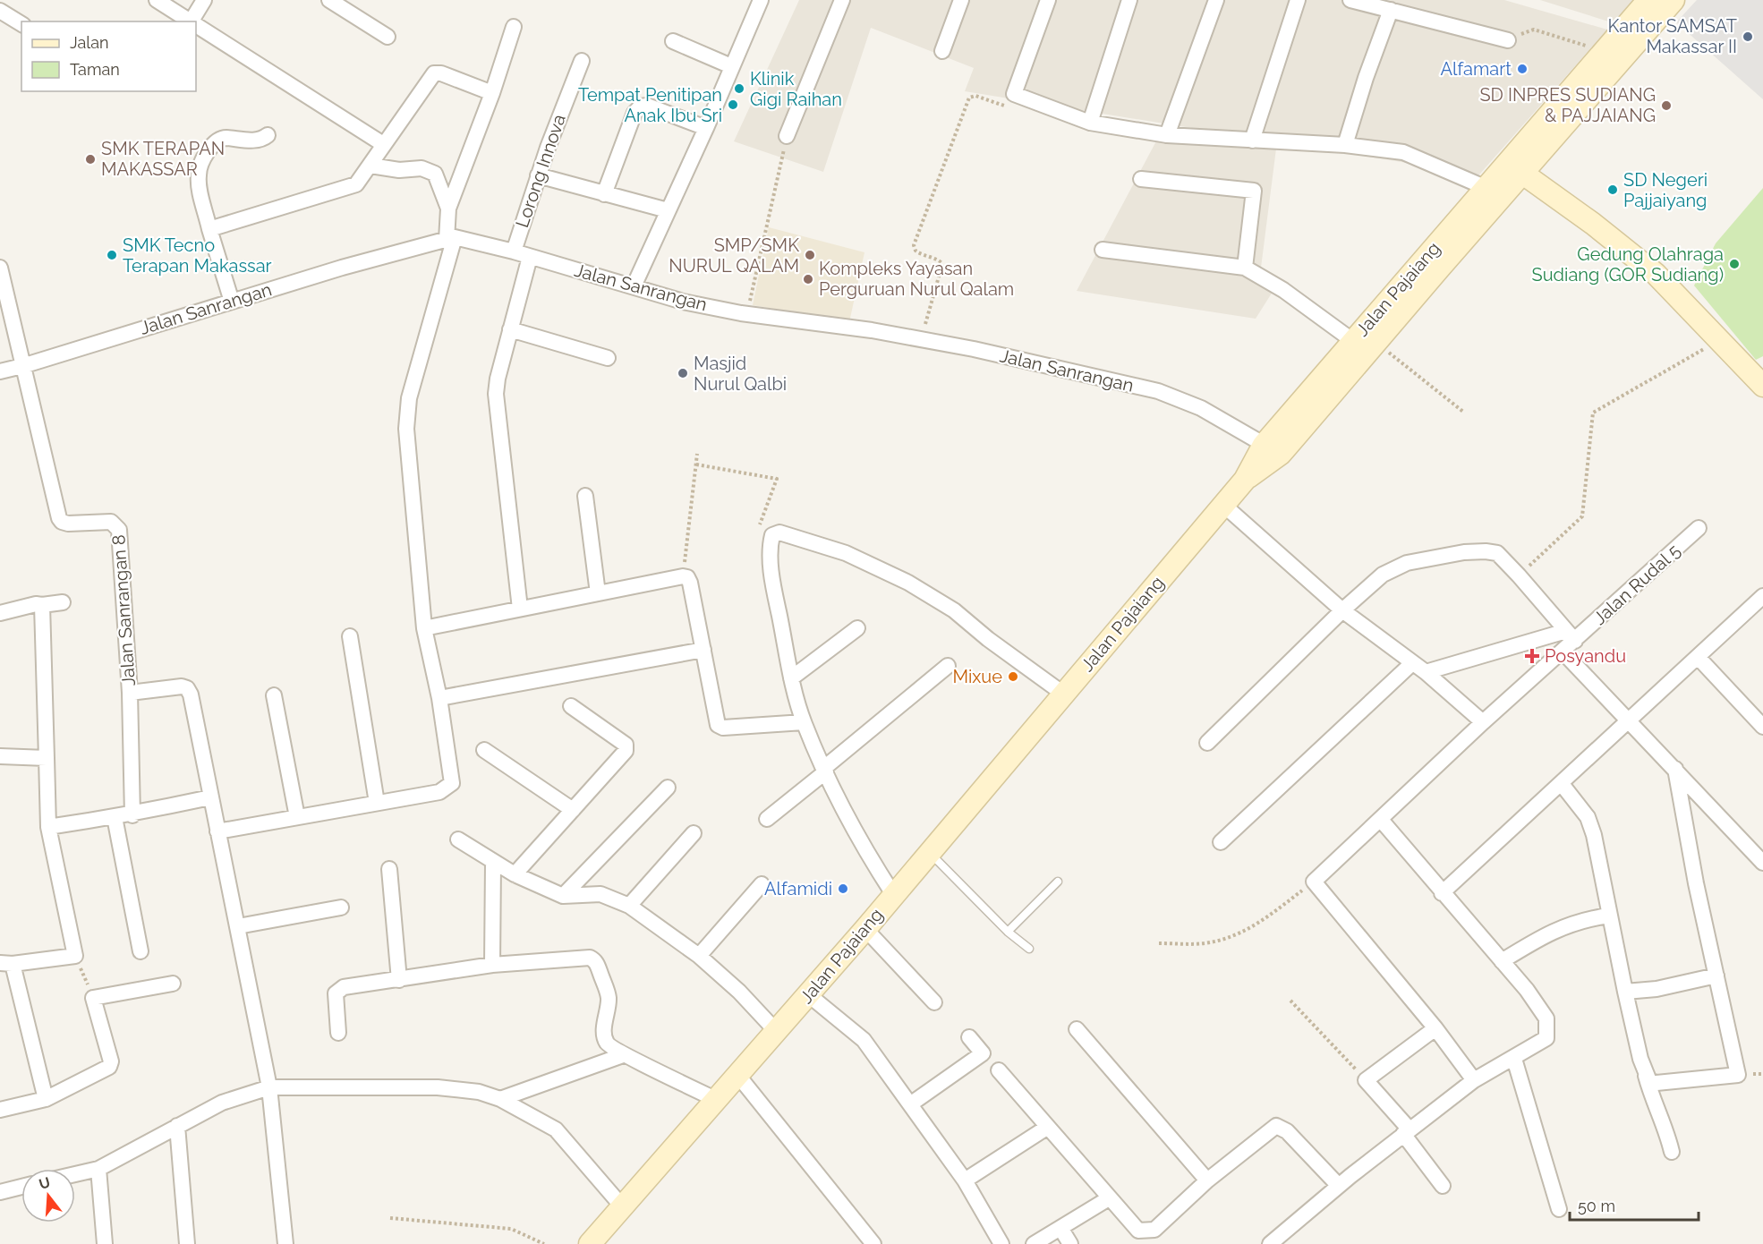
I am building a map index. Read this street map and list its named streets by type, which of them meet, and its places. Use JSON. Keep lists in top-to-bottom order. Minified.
{"streets":{"main road":["Jalan Pajaiang"],"street":["Lorong Innova","Jalan Sanrangan","Jalan Rudal 5","Jalan Sanrangan 8"]},"crossings":[["Lorong Innova","Jalan Sanrangan"],["Jalan Sanrangan","Jalan Pajaiang"],["Jalan Sanrangan","Jalan Sanrangan 8"]],"places":{"other":["Kantor SAMSAT Makassar II","Alfamart","Klinik Gigi Raihan","Tempat Penitipan Anak Ibu Sri","SD INPRES SUDIANG & PAJJAIANG","SMK TERAPAN MAKASSAR","SD Negeri Pajjaiyang","SMK Tecno Terapan Makassar","SMP/SMK NURUL QALAM","Gedung Olahraga Sudiang (GOR Sudiang)","Kompleks Yayasan Perguruan Nurul Qalam","Masjid Nurul Qalbi","Mixue","Alfamidi"],"health":["Posyandu"]},"legend":["Jalan","Taman"],"scale_bar":"50 m","north":"top"}
